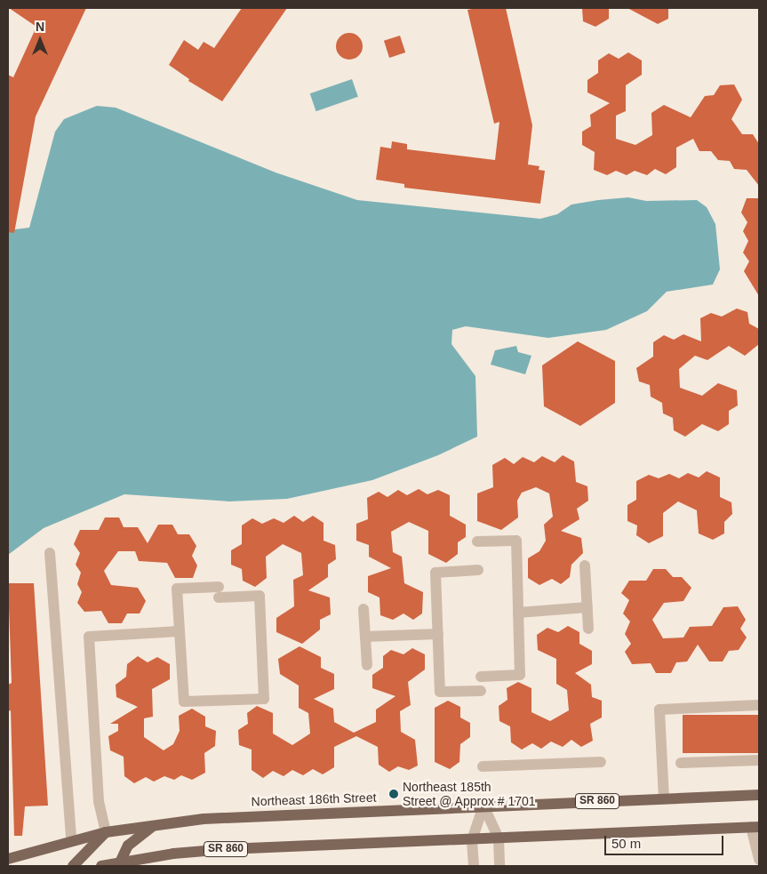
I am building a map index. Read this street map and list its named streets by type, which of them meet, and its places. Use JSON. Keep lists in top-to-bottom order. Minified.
{"streets":{"main road":["Northeast 186th Street","SR 860"]},"places":["Northeast 185th Street @ Approx # 1701"],"scale_bar":"50 m","north":"top"}
